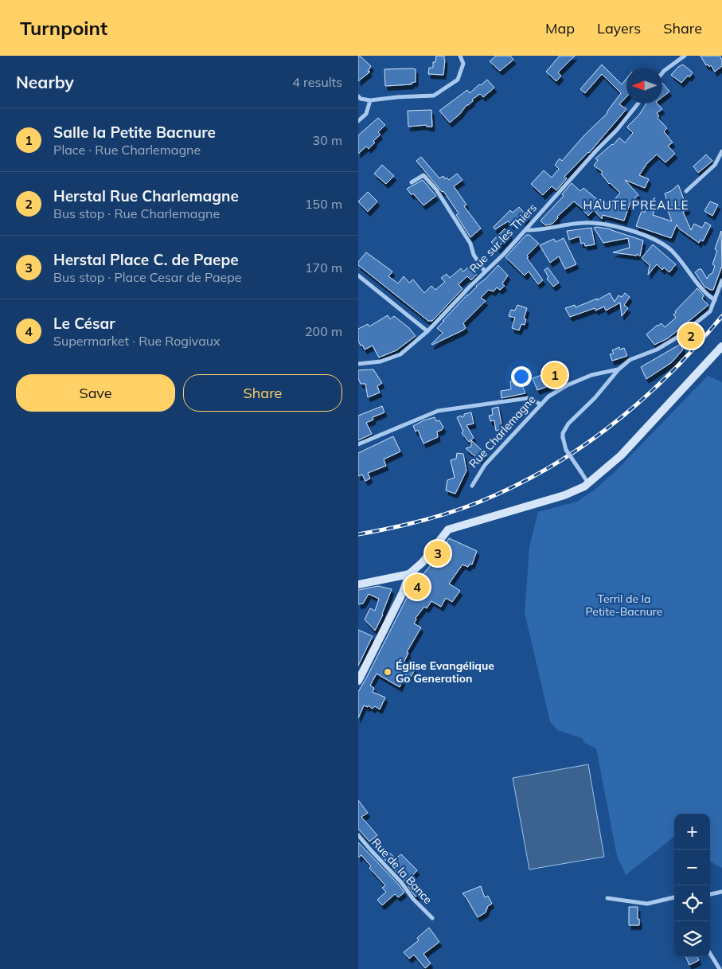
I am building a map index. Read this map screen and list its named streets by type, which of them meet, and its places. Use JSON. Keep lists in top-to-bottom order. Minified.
{"streets":{"street":["Rue sur les Thiers","Rue Charlemagne","Rue de la Bance"]},"districts":["HAUTE PRÉALLE"],"parks":["Terril de la Petite-Bacnure"],"places":["Église Evangélique Go Generation"],"north":"left","page":{"header":"Turnpoint","nav":["Map","Layers","Share"],"heading":["Nearby","4 results"],"list":[{"mark":"1","name":"Salle la Petite Bacnure","note":"Place · Rue Charlemagne","value":"30 m"},{"mark":"2","name":"Herstal Rue Charlemagne","note":"Bus stop · Rue Charlemagne","value":"150 m"},{"mark":"3","name":"Herstal Place C. de Paepe","note":"Bus stop · Place Cesar de Paepe","value":"170 m"},{"mark":"4","name":"Le César","note":"Supermarket · Rue Rogivaux","value":"200 m"}],"pins":["2","1","3","4"],"buttons":["Save","Share"],"map_buttons":["+","−"]}}
